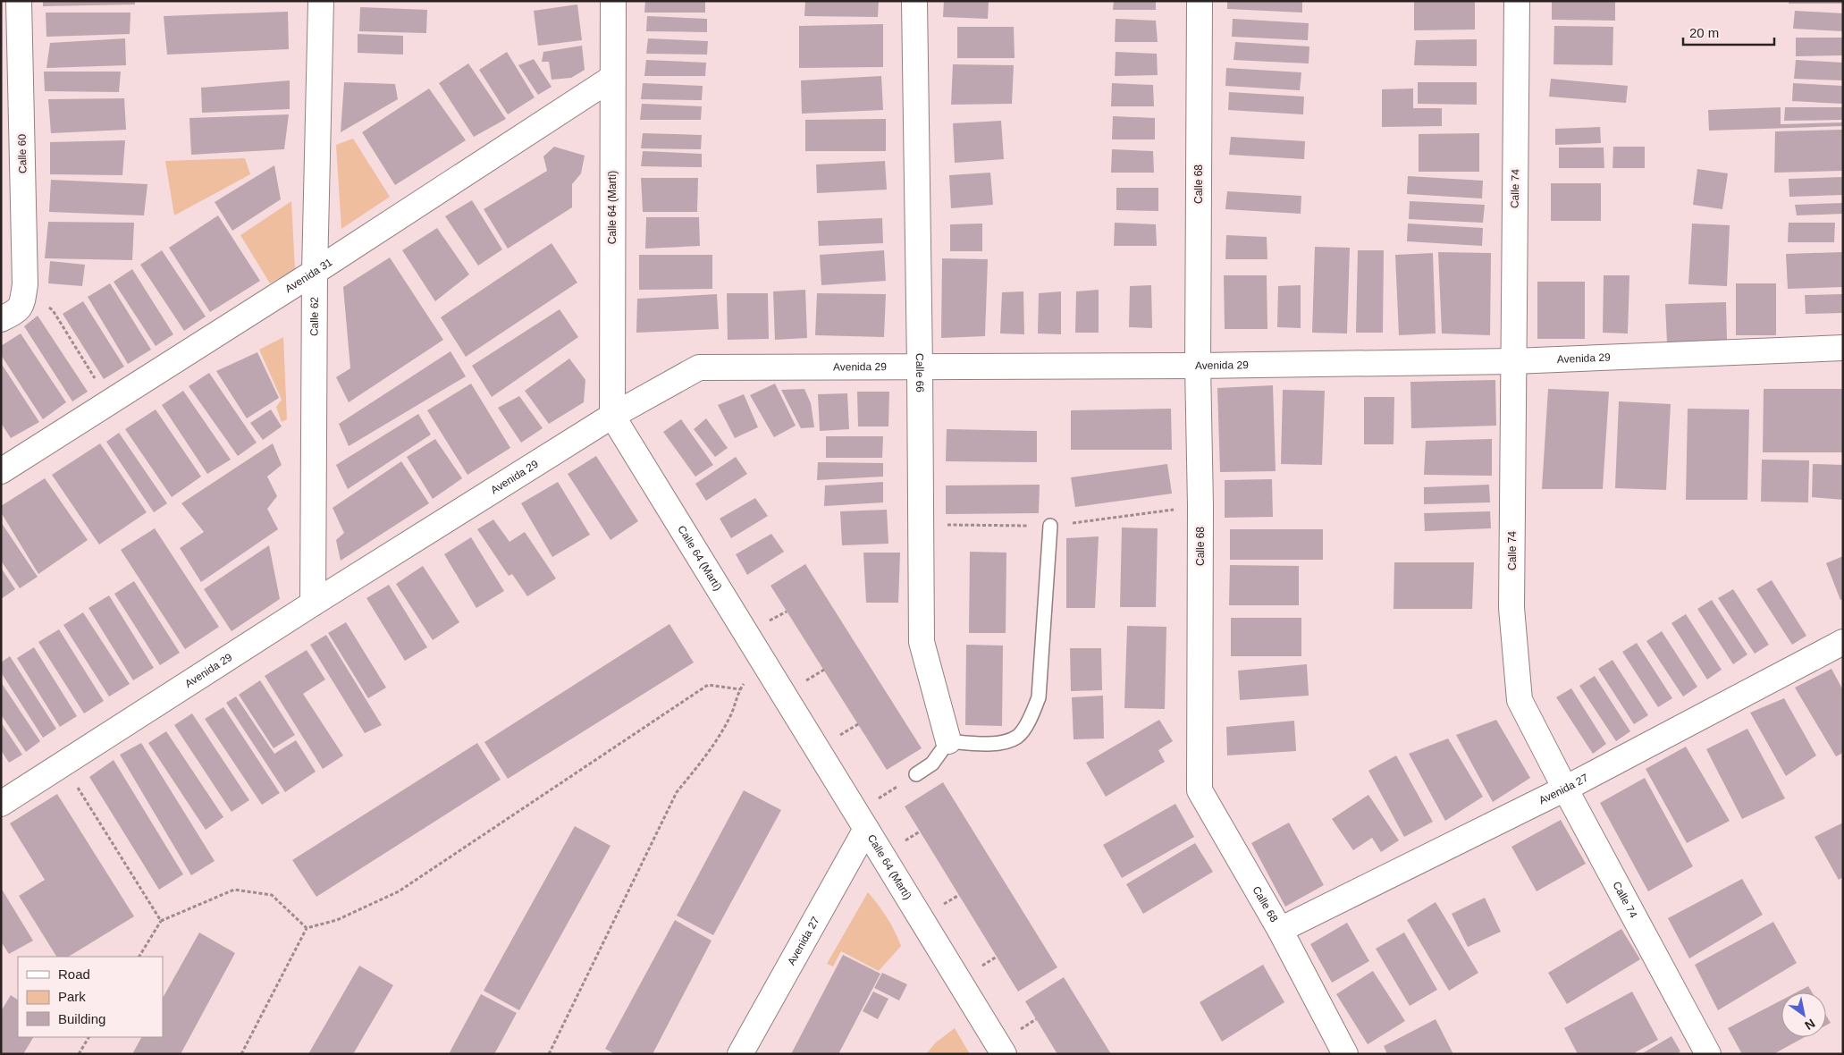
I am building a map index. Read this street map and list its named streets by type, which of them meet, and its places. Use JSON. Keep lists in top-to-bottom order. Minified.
{"streets":{"street":["Calle 60","Calle 68","Calle 74","Calle 64 (Martí)","Avenida 31","Calle 62","Avenida 29","Calle 66","Avenida 27"]},"crossings":[["Calle 68","Avenida 29"],["Calle 68","Avenida 27"],["Calle 74","Avenida 29"],["Calle 74","Avenida 27"],["Calle 64 (Martí)","Avenida 31"],["Calle 64 (Martí)","Avenida 29"],["Calle 64 (Martí)","Avenida 27"],["Avenida 31","Calle 62"],["Calle 62","Avenida 29"],["Avenida 29","Calle 66"]],"legend":["Road","Park","Building"],"scale_bar":"20 m","north":"bottom right"}
